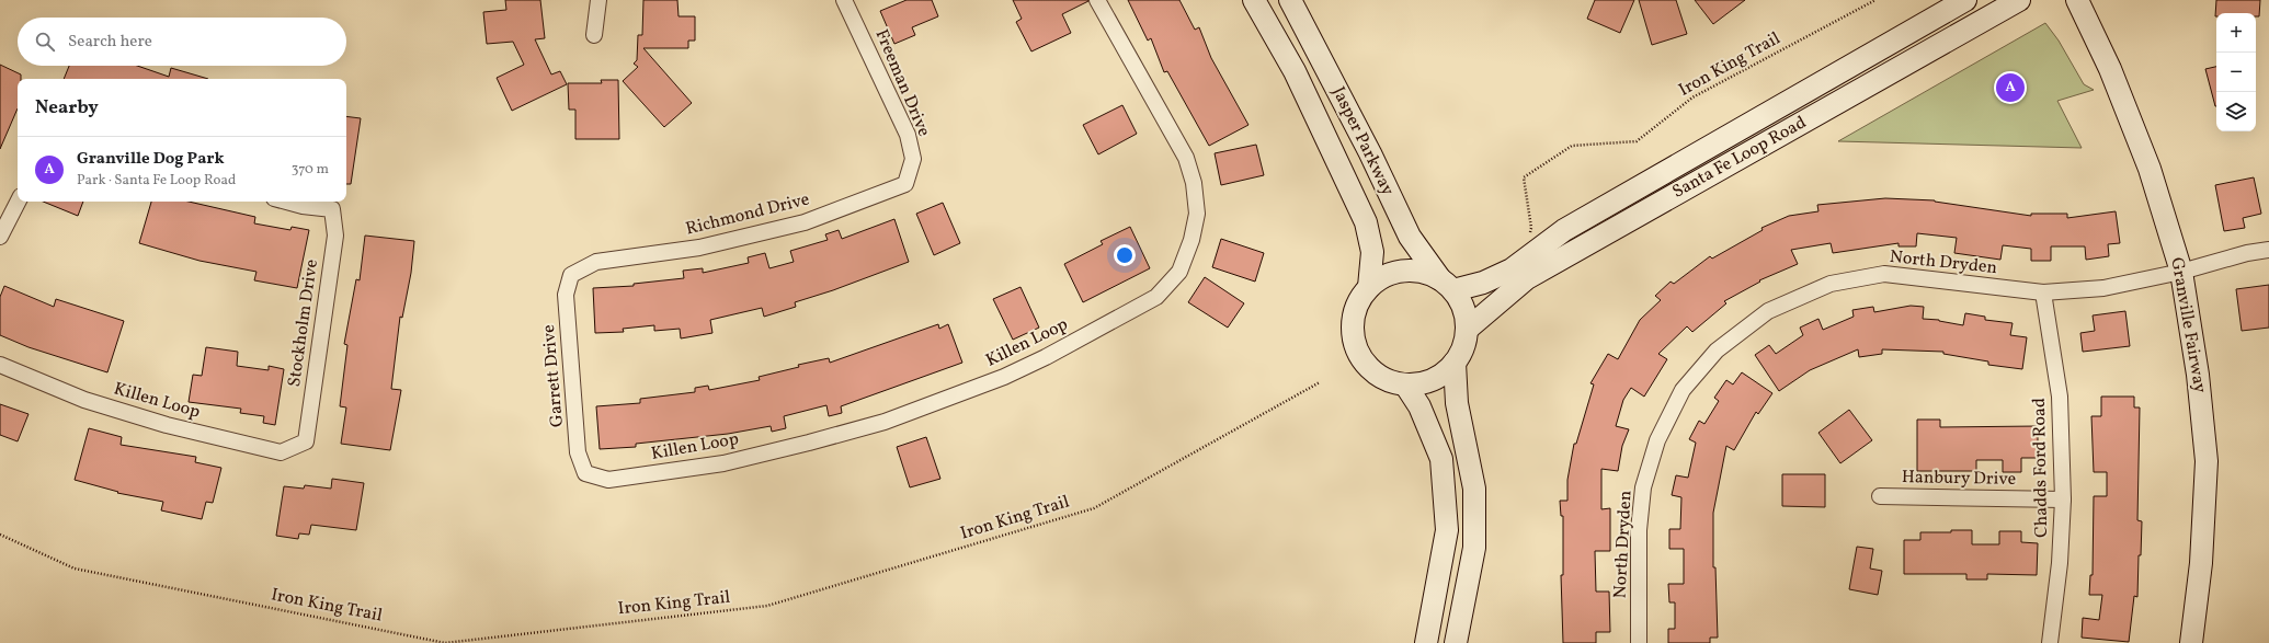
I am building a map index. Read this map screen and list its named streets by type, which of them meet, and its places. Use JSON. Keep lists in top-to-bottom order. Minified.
{"streets":{"main road":["Jasper Parkway","Santa Fe Loop Road","Granville Fairway"],"street":["Freeman Drive","Richmond Drive","North Dryden","Stockholm Drive","Killen Loop","Garrett Drive","Chadds Ford Road","Hanbury Drive"],"path":["Iron King Trail"]},"crossings":[["Freeman Drive","Richmond Drive"],["Jasper Parkway","Santa Fe Loop Road"],["Richmond Drive","Garrett Drive"],["North Dryden","Granville Fairway"],["North Dryden","Chadds Ford Road"],["Stockholm Drive","Killen Loop"],["Killen Loop","Garrett Drive"],["Chadds Ford Road","Hanbury Drive"]],"page":{"map_buttons":["+","−"],"search":"Search here","pins":"A","heading":"Nearby","list":[{"mark":"A","name":"Granville Dog Park","note":"Park · Santa Fe Loop Road","value":"370 m"}]}}
